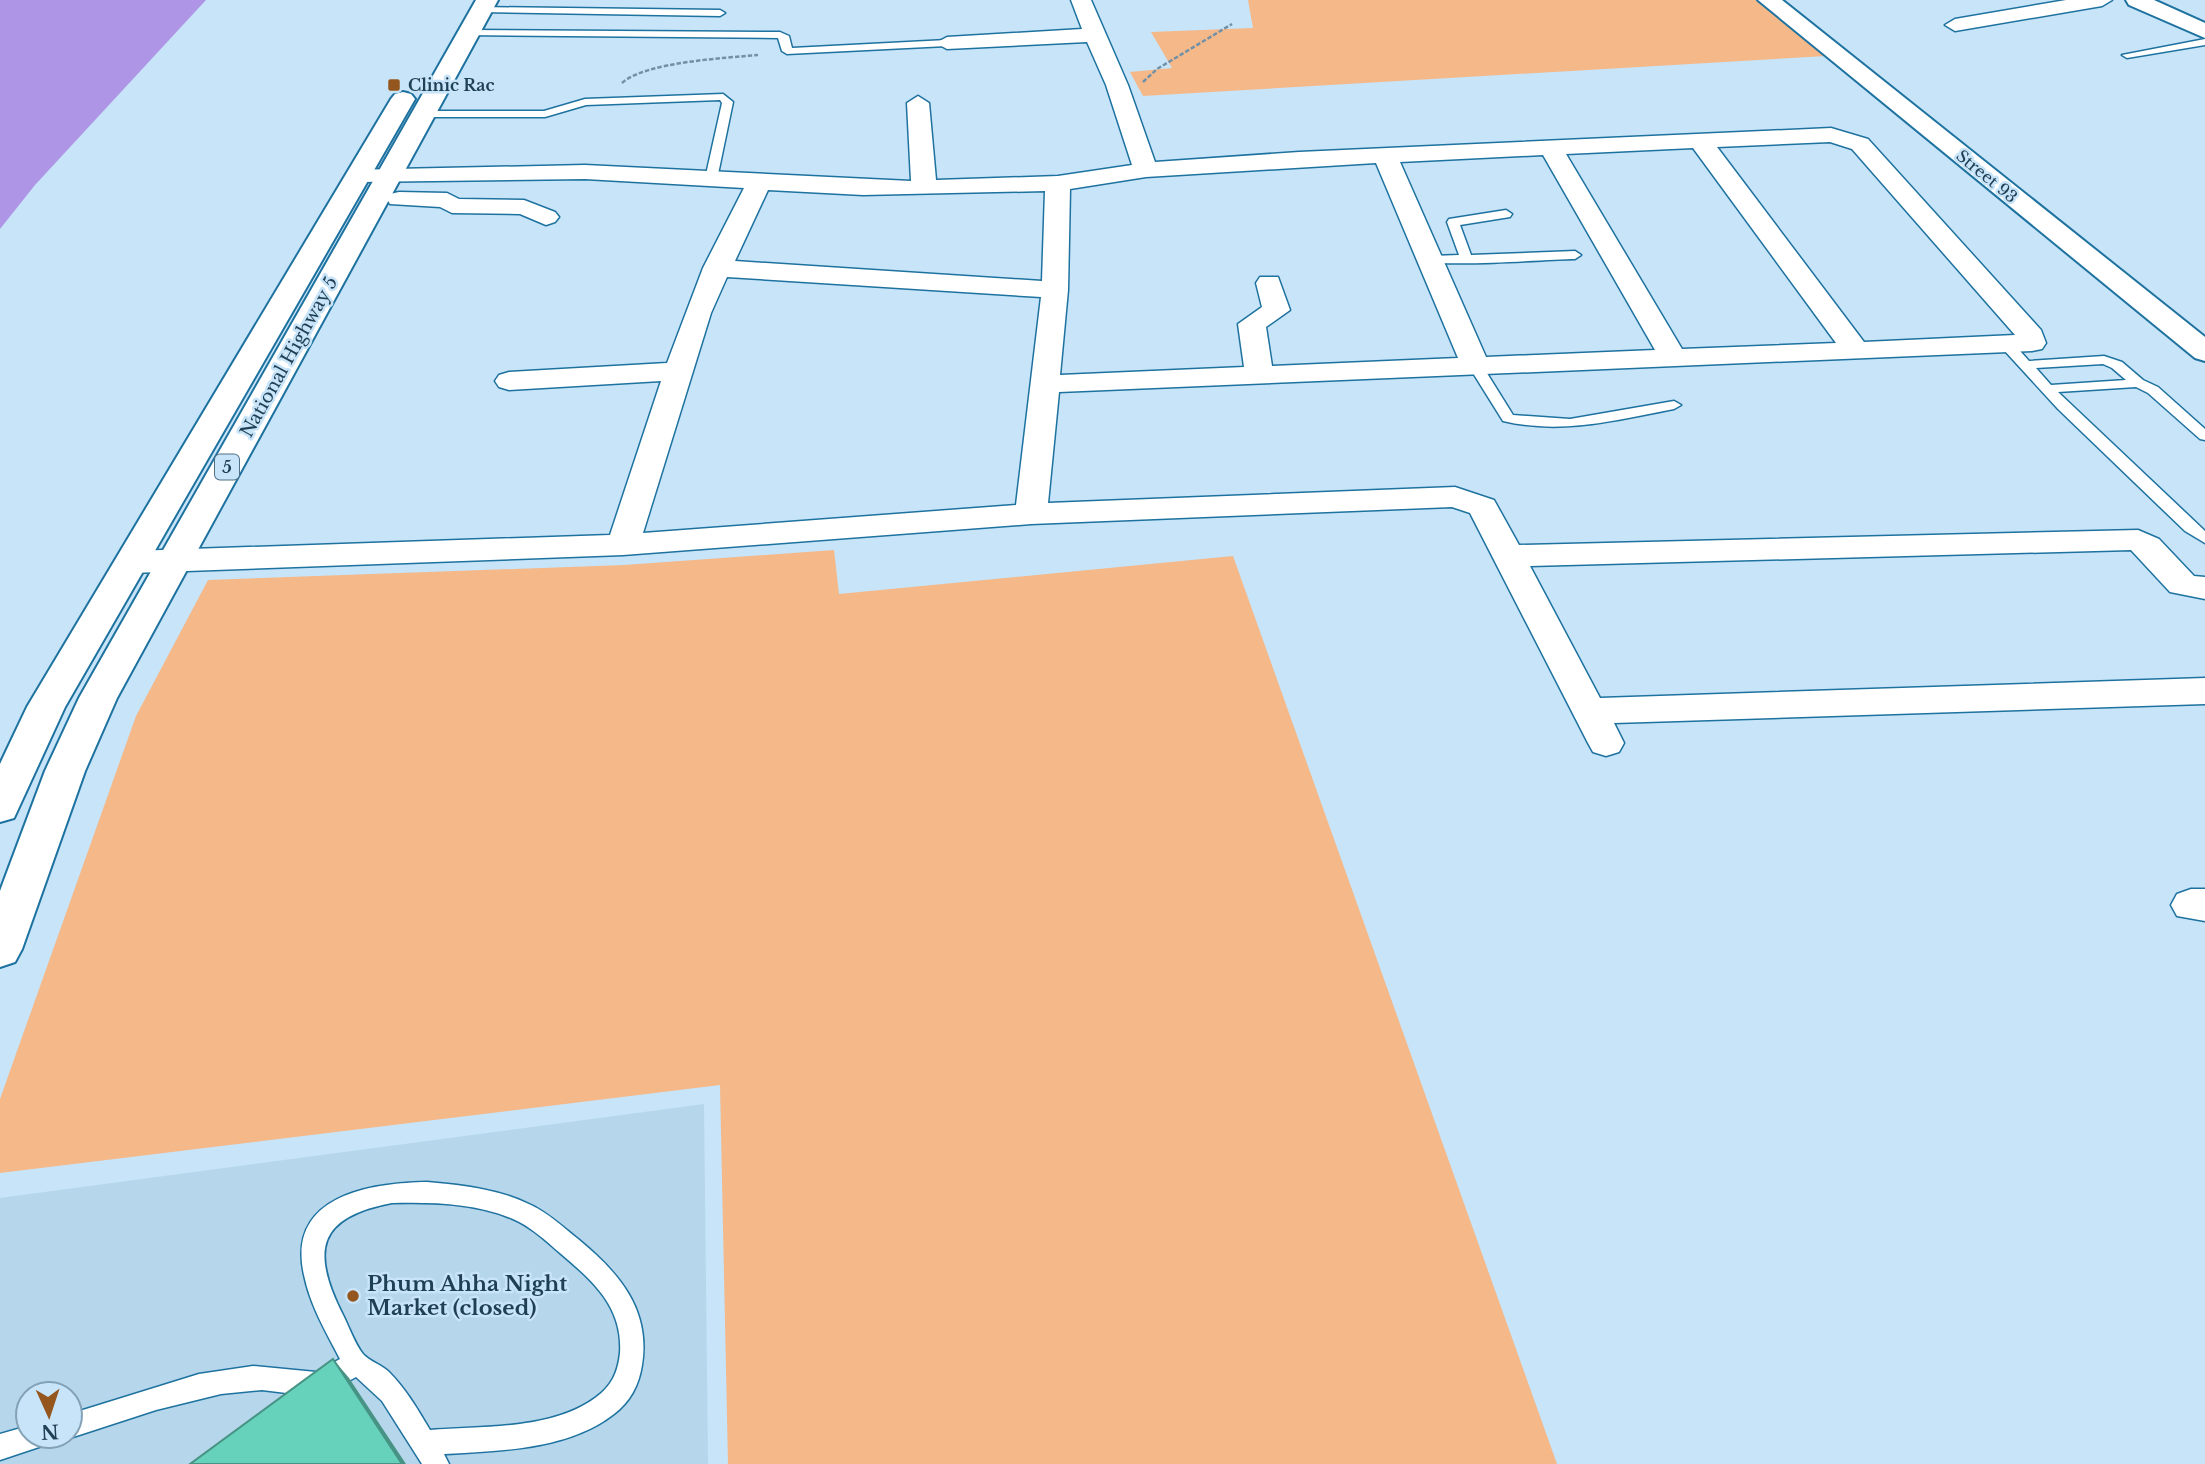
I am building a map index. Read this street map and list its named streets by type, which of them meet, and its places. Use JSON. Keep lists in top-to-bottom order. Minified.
{"streets":{"main road":["Street 93","National Highway 5","5"]},"places":{"transit":["Clinic Rac"],"other":["Phum Ahha Night Market (closed)"]},"north":"bottom"}
